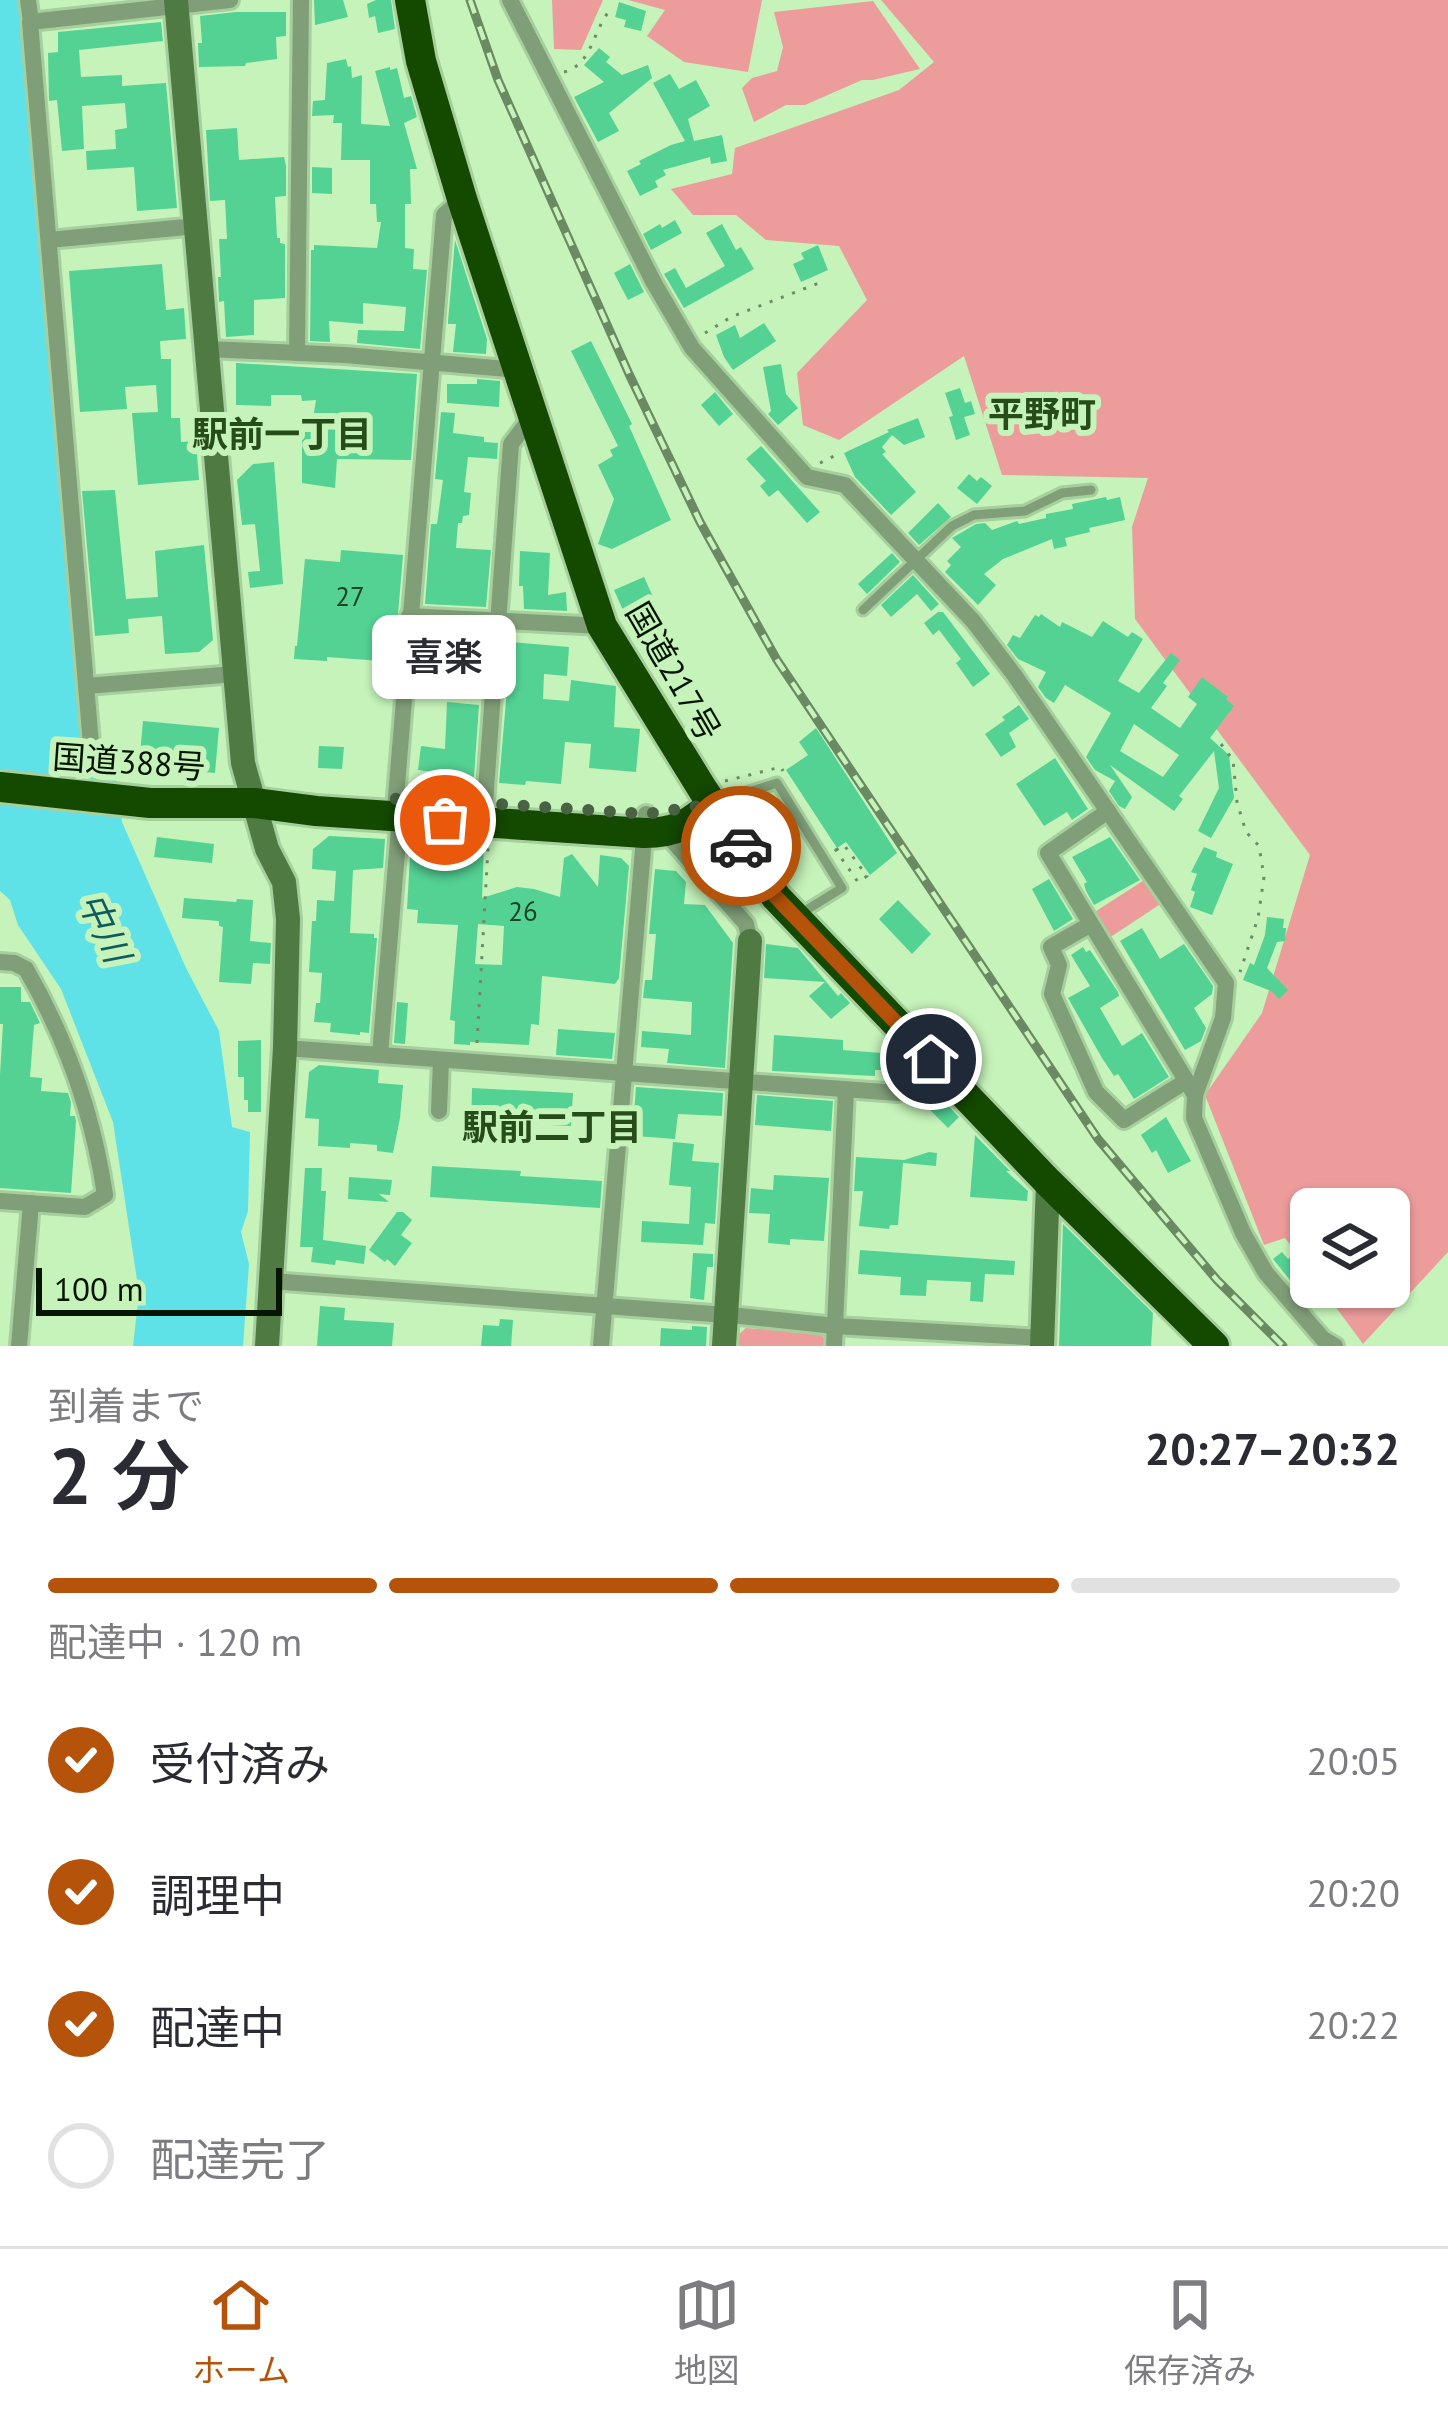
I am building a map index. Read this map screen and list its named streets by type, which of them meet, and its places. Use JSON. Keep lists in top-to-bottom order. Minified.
{"streets":{"highway":["国道217号","国道388号"]},"districts":["平野町","駅前一丁目","駅前二丁目"],"water":["中川"],"places":["喜楽"],"house_numbers":["27","26"],"scale_bar":"100 m","page":{"bubble":"喜楽","scale":"100 m","heading":["2 分","到着まで","20:27–20:32"],"bar":"配達中 · 120 m","list":[["受付済み","20:05"],["調理中","20:20"],["配達中","20:22"],"配達完了"],"tabs":["ホーム","地図","保存済み"]}}
